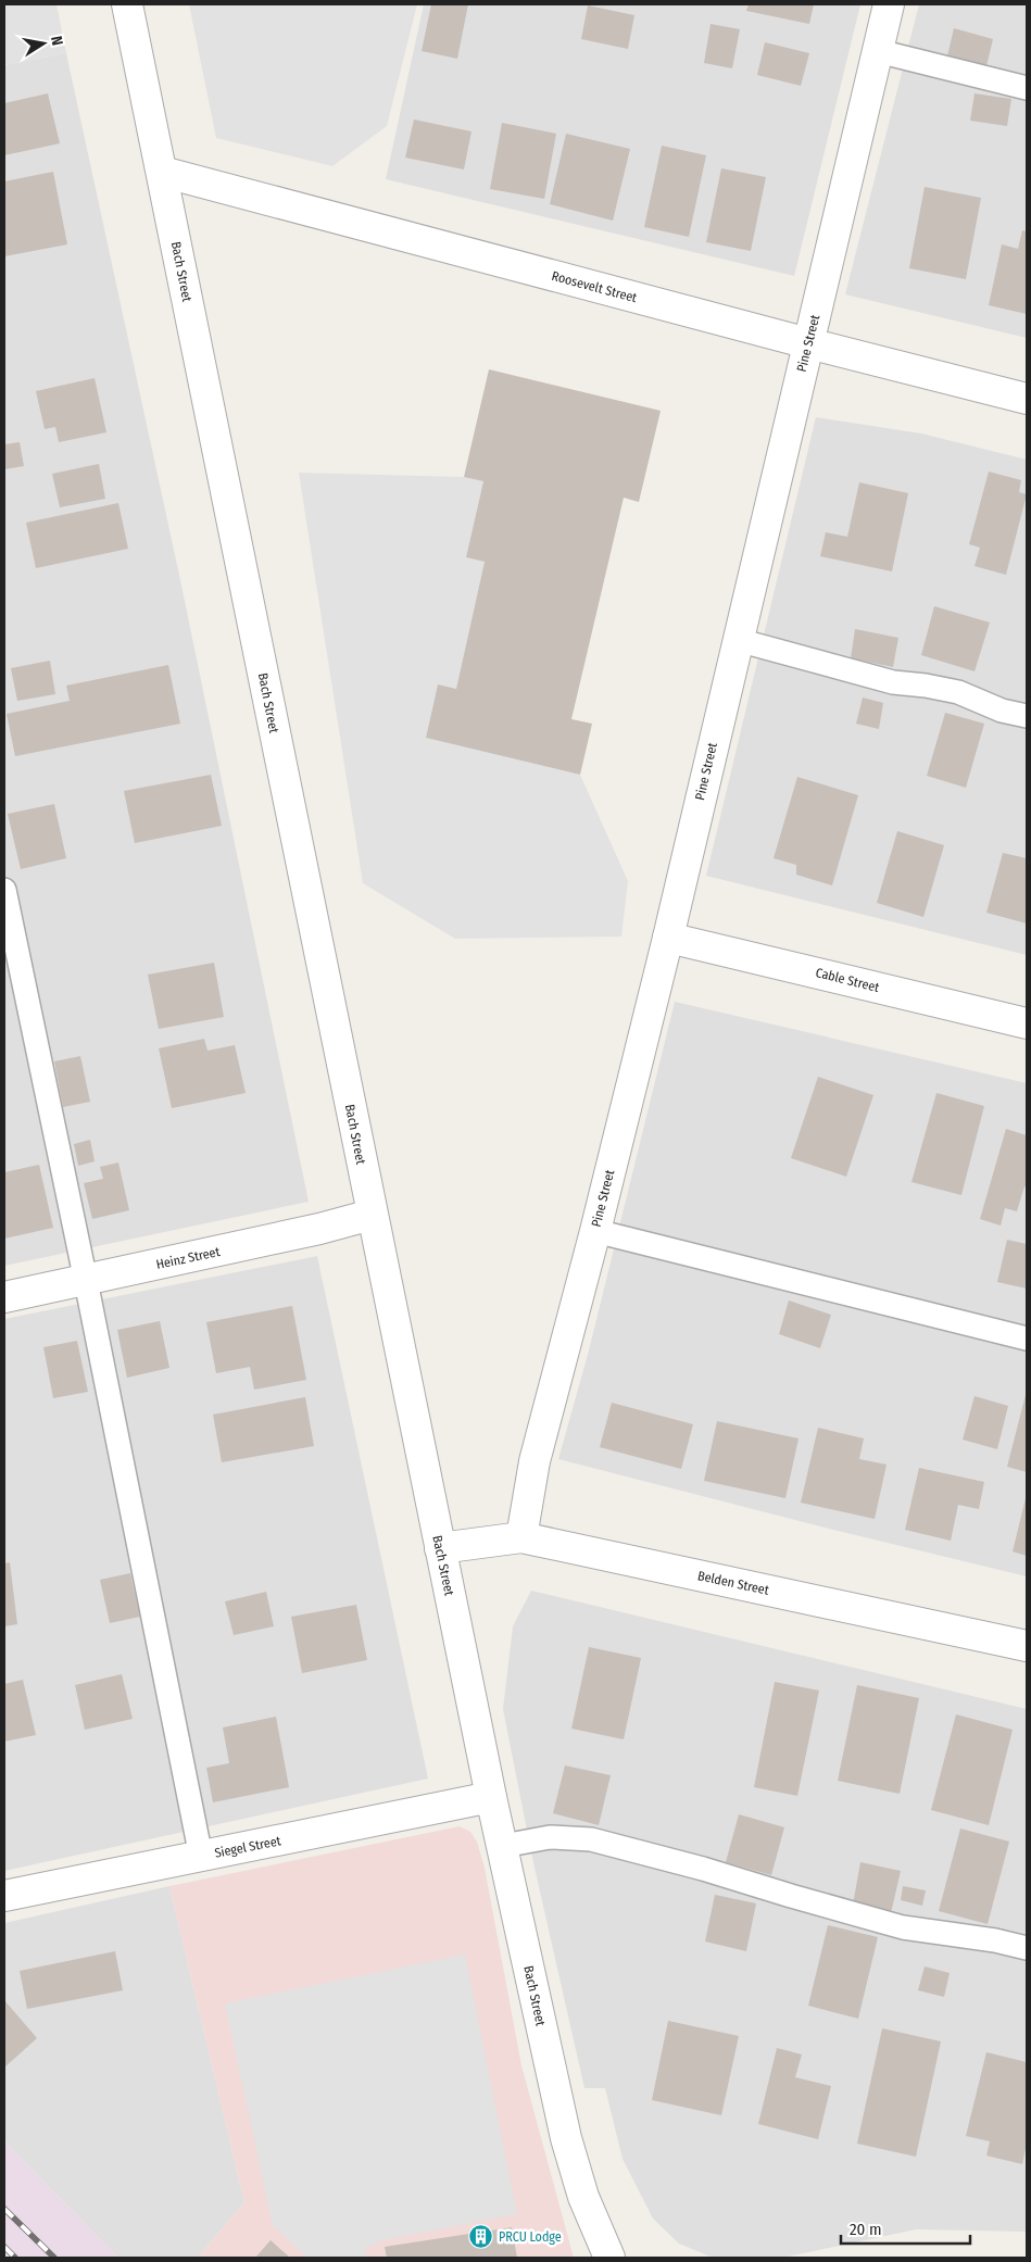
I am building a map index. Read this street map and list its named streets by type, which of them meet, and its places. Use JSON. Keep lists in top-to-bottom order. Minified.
{"streets":{"street":["Bach Street","Roosevelt Street","Pine Street","Cable Street","Heinz Street","Belden Street","Siegel Street"]},"crossings":[["Bach Street","Roosevelt Street"],["Bach Street","Heinz Street"],["Bach Street","Belden Street"],["Bach Street","Siegel Street"],["Roosevelt Street","Pine Street"],["Pine Street","Cable Street"],["Pine Street","Belden Street"]],"places":{"building":["PRCU Lodge"]},"scale_bar":"20 m","north":"right"}
